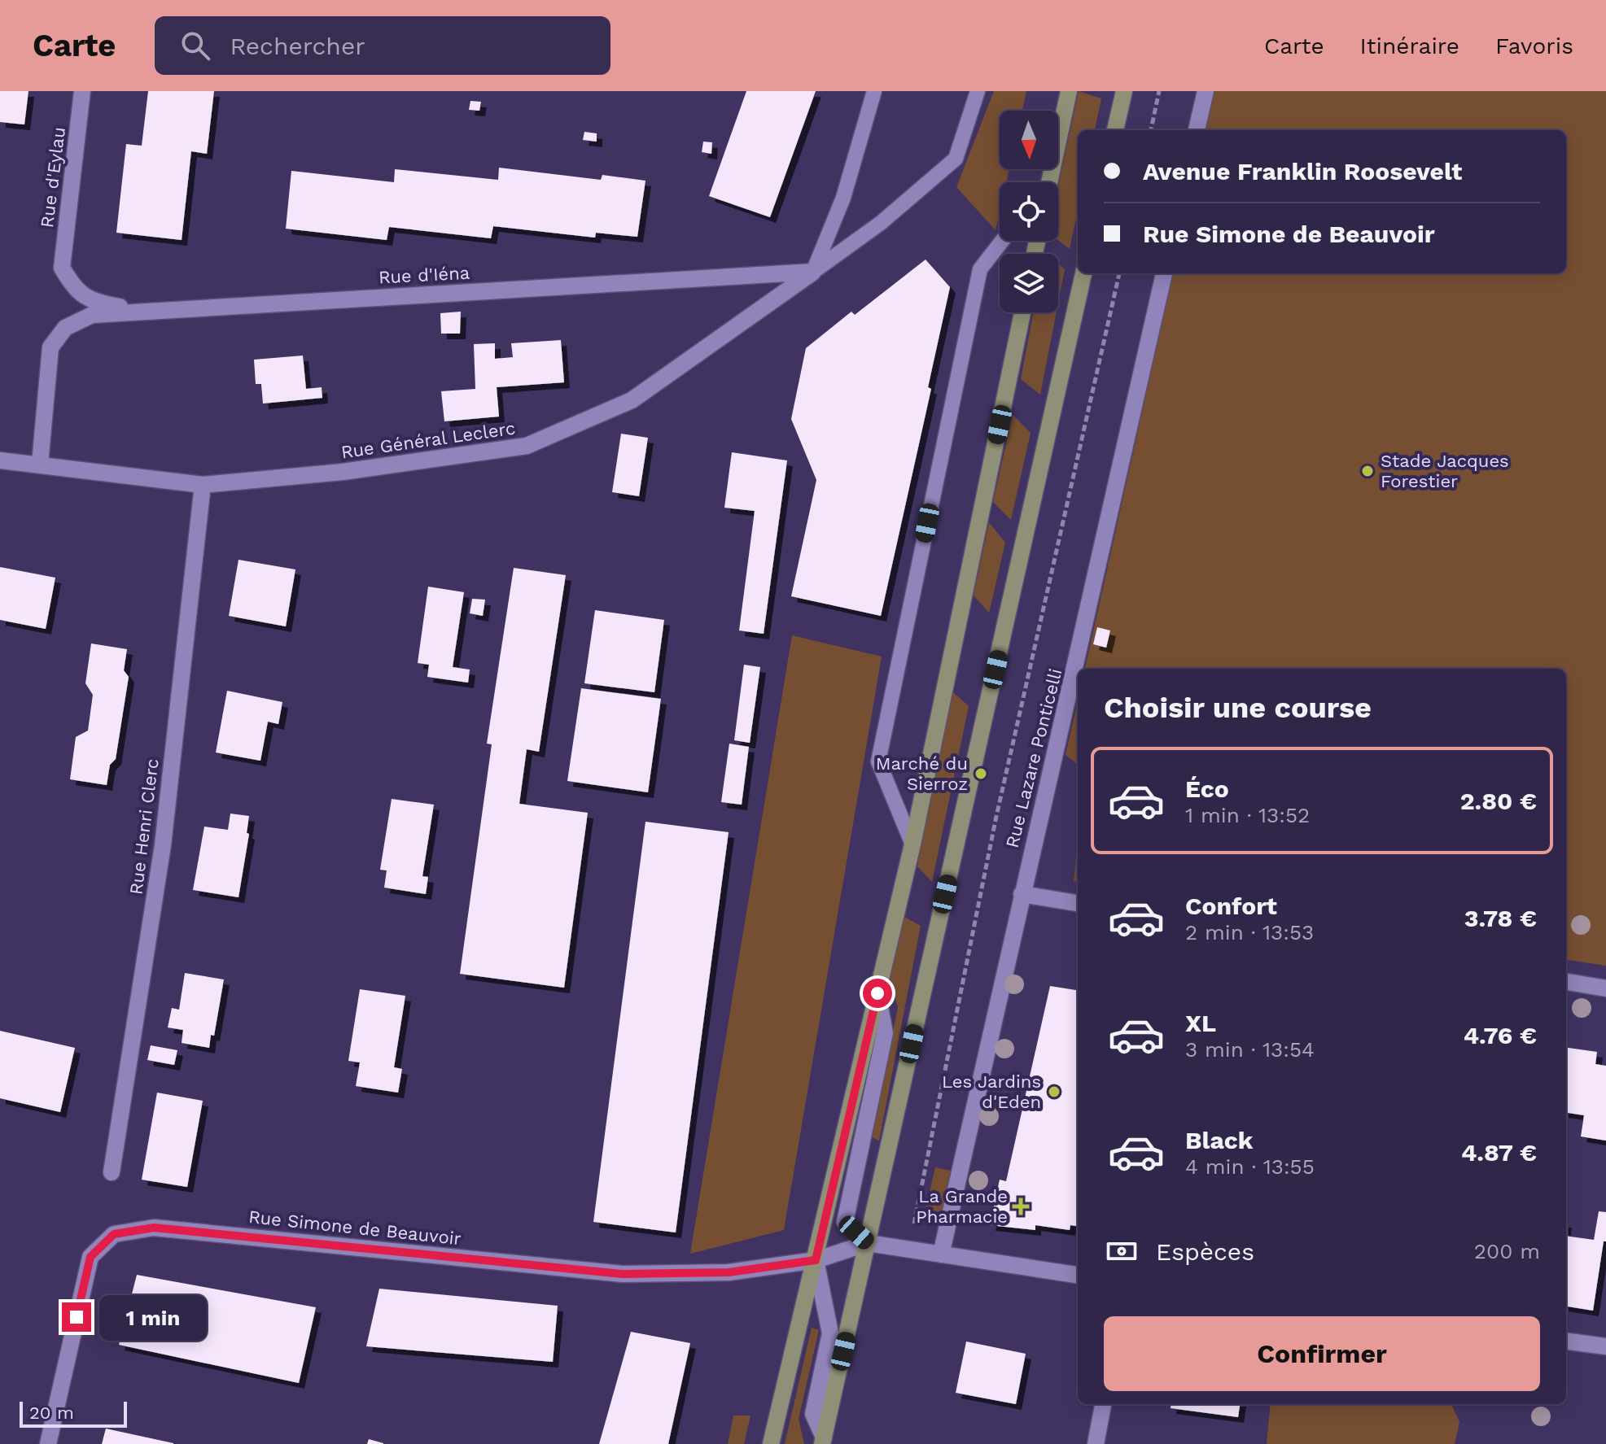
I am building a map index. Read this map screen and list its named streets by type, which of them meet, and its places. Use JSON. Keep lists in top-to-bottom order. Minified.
{"streets":{"street":["Rue d'Eylau","Rue d'Iéna","Rue Général Leclerc","Rue Lazare Ponticelli","Rue Henri Clerc","Rue Simone de Beauvoir"]},"crossings":[["Rue d'Eylau","Rue d'Iéna"],["Rue d'Iéna","Rue Général Leclerc"],["Rue Général Leclerc","Rue Henri Clerc"]],"places":{"other":["Stade Jacques Forestier","Marché du Sierroz","Les Jardins d'Eden"],"health":["La Grande Pharmacie"]},"scale_bar":"20 m","north":"bottom","page":{"header":"Carte","search":"Rechercher","nav":["Carte","Itinéraire","Favoris"],"banner":["Avenue Franklin Roosevelt","Rue Simone de Beauvoir"],"heading":"Choisir une course","list":[{"name":"Éco","note":"1 min · 13:52","value":"2.80 €"},{"name":"Confort","note":"2 min · 13:53","value":"3.78 €"},{"name":"XL","note":"3 min · 13:54","value":"4.76 €"},{"name":"Black","note":"4 min · 13:55","value":"4.87 €"}],"pay":["Espèces","200 m"],"bubble":"1 min","buttons":"Confirmer","scale":"20 m"}}
